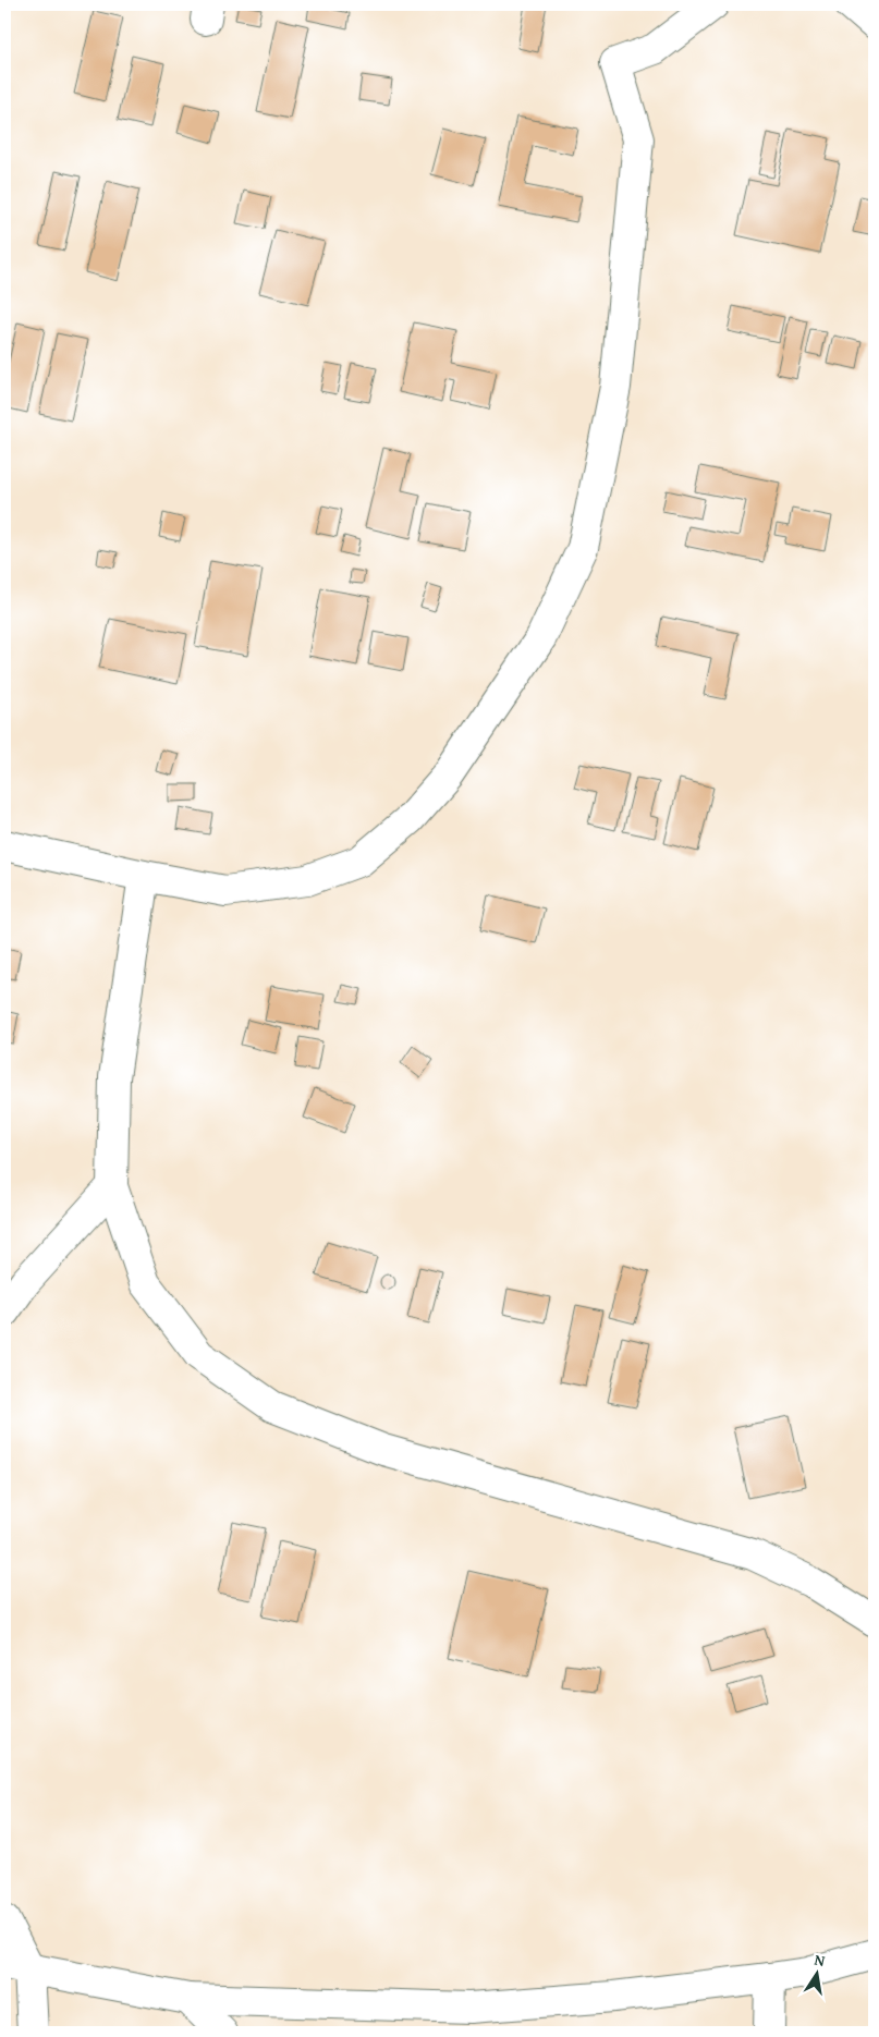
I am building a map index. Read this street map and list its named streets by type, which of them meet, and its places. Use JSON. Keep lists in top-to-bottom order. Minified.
{"north":"top"}
